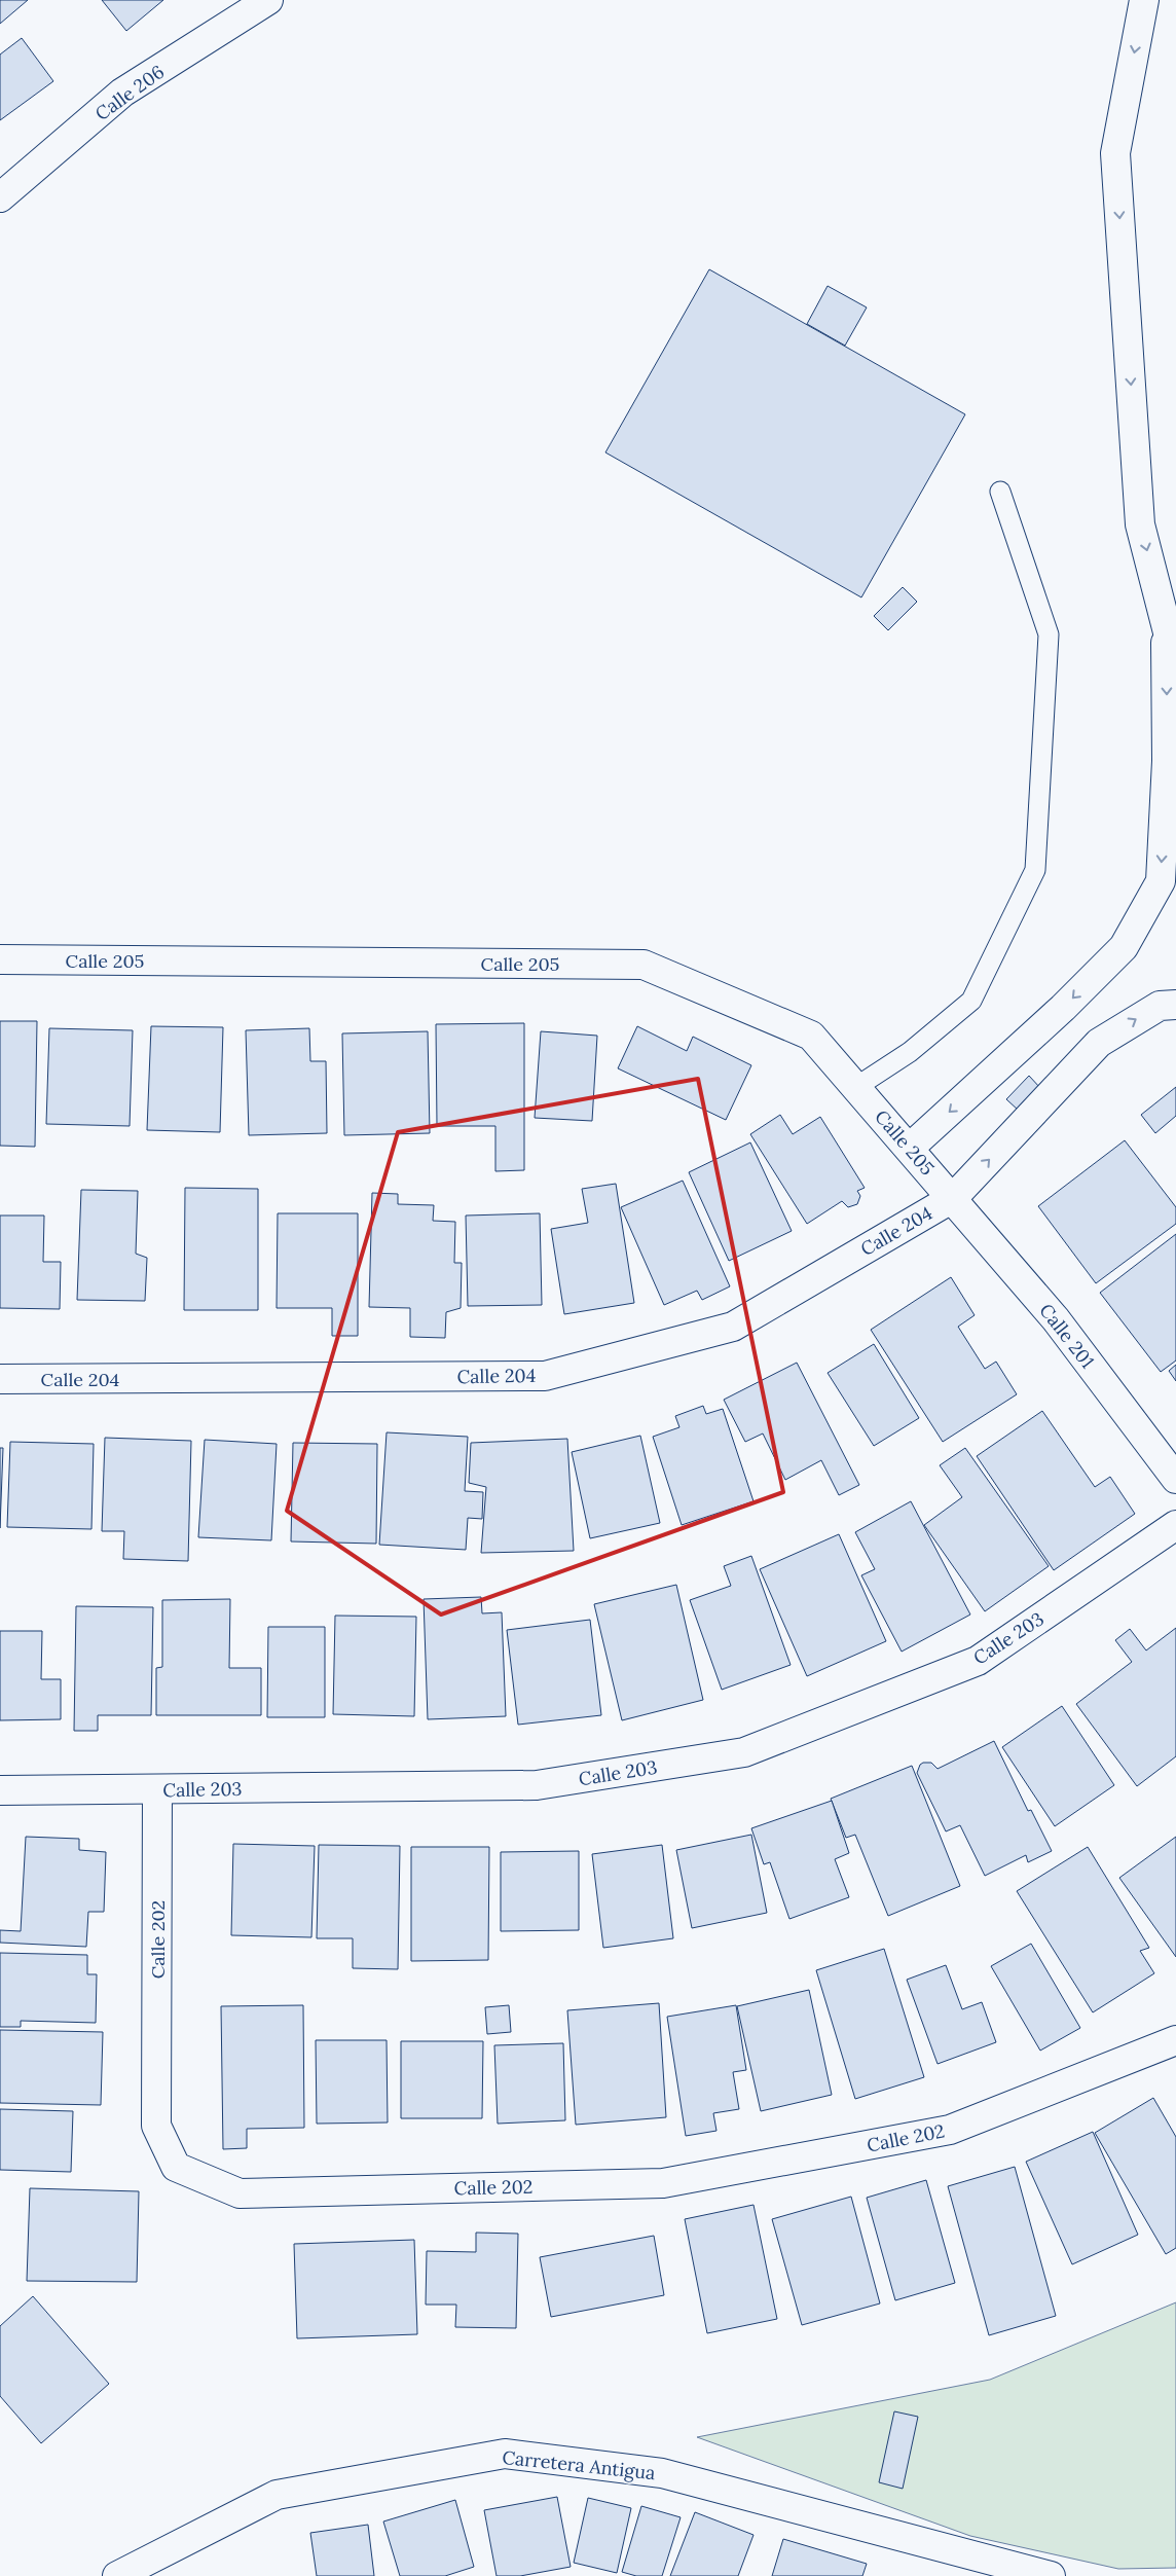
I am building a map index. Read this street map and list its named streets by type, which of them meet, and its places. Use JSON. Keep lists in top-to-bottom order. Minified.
{"streets":{"street":["Calle 206","Calle 205","Calle 204","Calle 201","Calle 203","Calle 202","Carretera Antigua"]},"crossings":[["Calle 205","Calle 204"],["Calle 205","Calle 201"],["Calle 204","Calle 201"],["Calle 203","Calle 202"]]}
